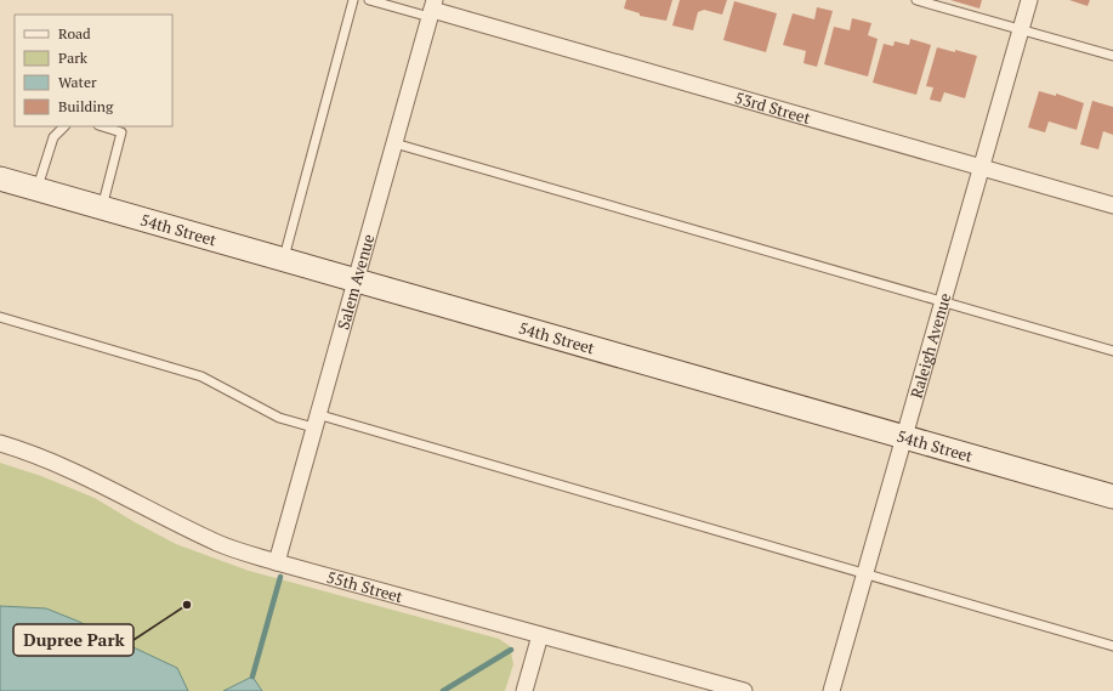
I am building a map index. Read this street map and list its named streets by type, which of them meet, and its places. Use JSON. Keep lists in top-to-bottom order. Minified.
{"streets":{"street":["53rd Street","54th Street","Salem Avenue","Raleigh Avenue","55th Street"]},"crossings":[["53rd Street","Salem Avenue"],["53rd Street","Raleigh Avenue"],["54th Street","Salem Avenue"],["54th Street","Raleigh Avenue"],["Salem Avenue","55th Street"]],"places":["Dupree Park"],"legend":["Road","Park","Water","Building"]}
